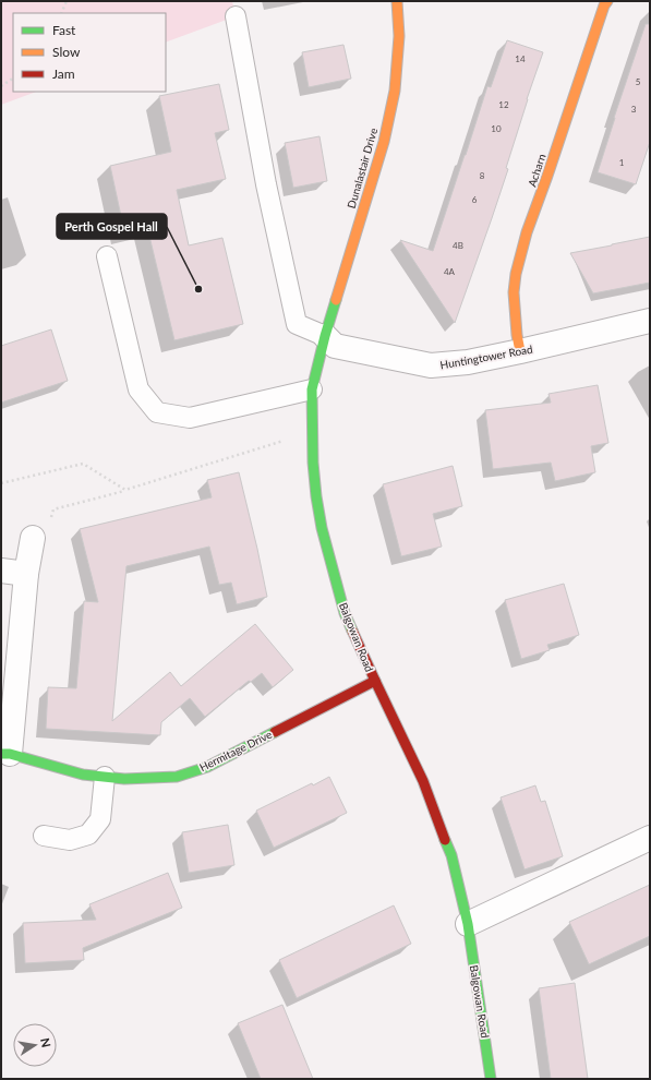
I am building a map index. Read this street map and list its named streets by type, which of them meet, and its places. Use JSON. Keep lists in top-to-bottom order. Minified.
{"streets":{"street":["Dunalastair Drive","Acharn","Huntingtower Road","Balgowan Road","Hermitage Drive"]},"crossings":[["Dunalastair Drive","Huntingtower Road"],["Dunalastair Drive","Balgowan Road"],["Acharn","Huntingtower Road"],["Huntingtower Road","Balgowan Road"],["Balgowan Road","Hermitage Drive"]],"places":["Perth Gospel Hall"],"house_numbers":["14","5","12","3","10","1","8","6","4B","4A"],"legend":["Fast","Slow","Jam"],"north":"right"}
